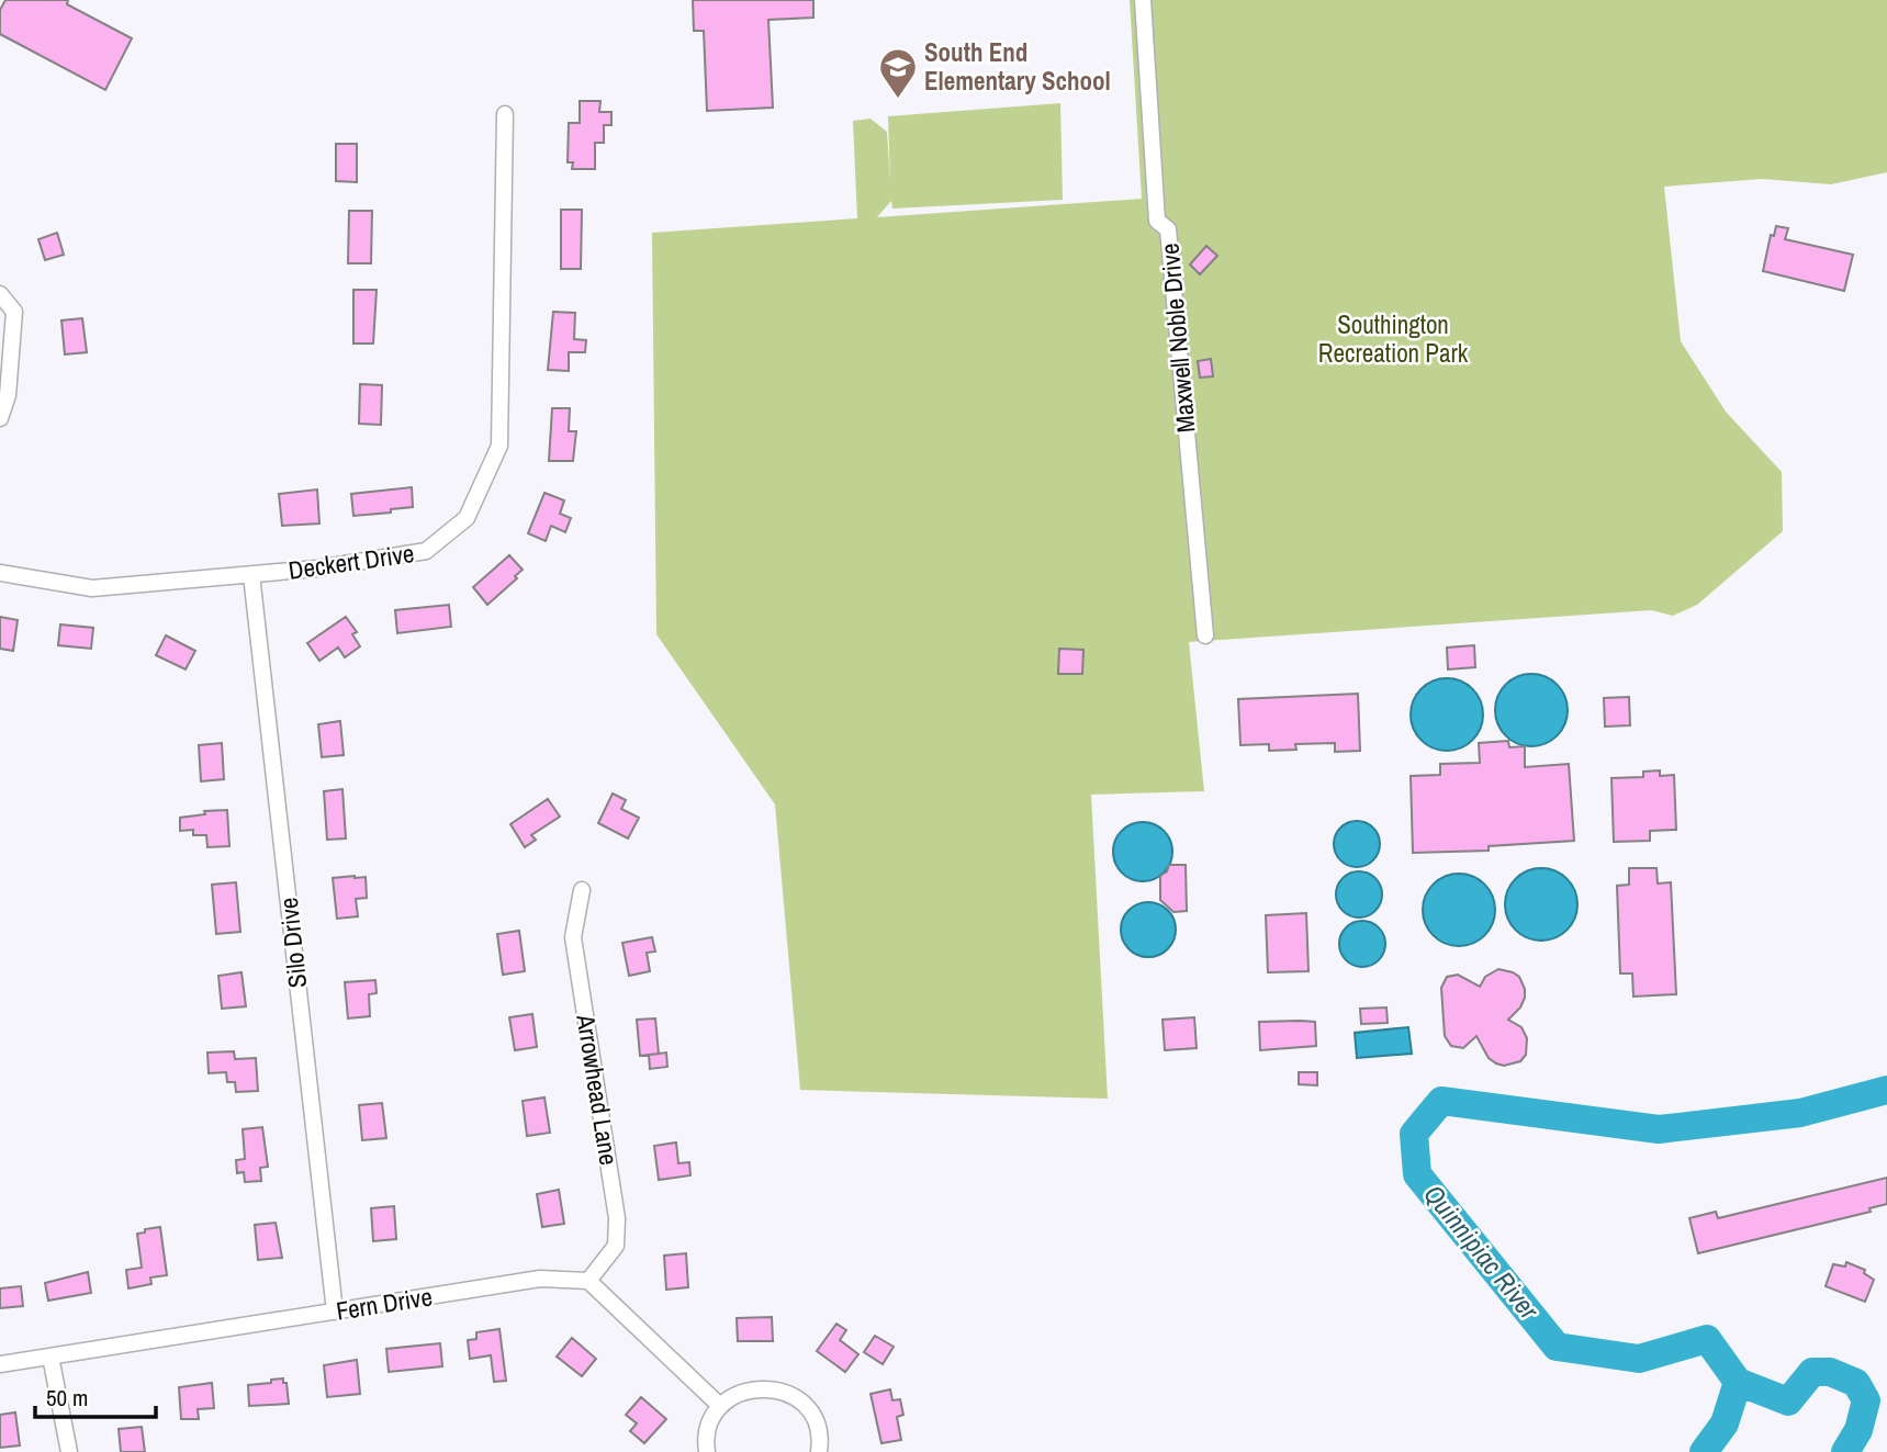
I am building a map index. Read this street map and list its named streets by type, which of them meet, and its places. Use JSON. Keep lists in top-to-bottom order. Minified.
{"streets":{"street":["Maxwell Noble Drive","Deckert Drive","Silo Drive","Arrowhead Lane","Fern Drive"]},"crossings":[["Deckert Drive","Silo Drive"],["Silo Drive","Fern Drive"],["Arrowhead Lane","Fern Drive"]],"water":["Quinnipiac River"],"parks":["Southington Recreation Park"],"places":{"school or university":["South End Elementary School"]},"scale_bar":"50 m"}
